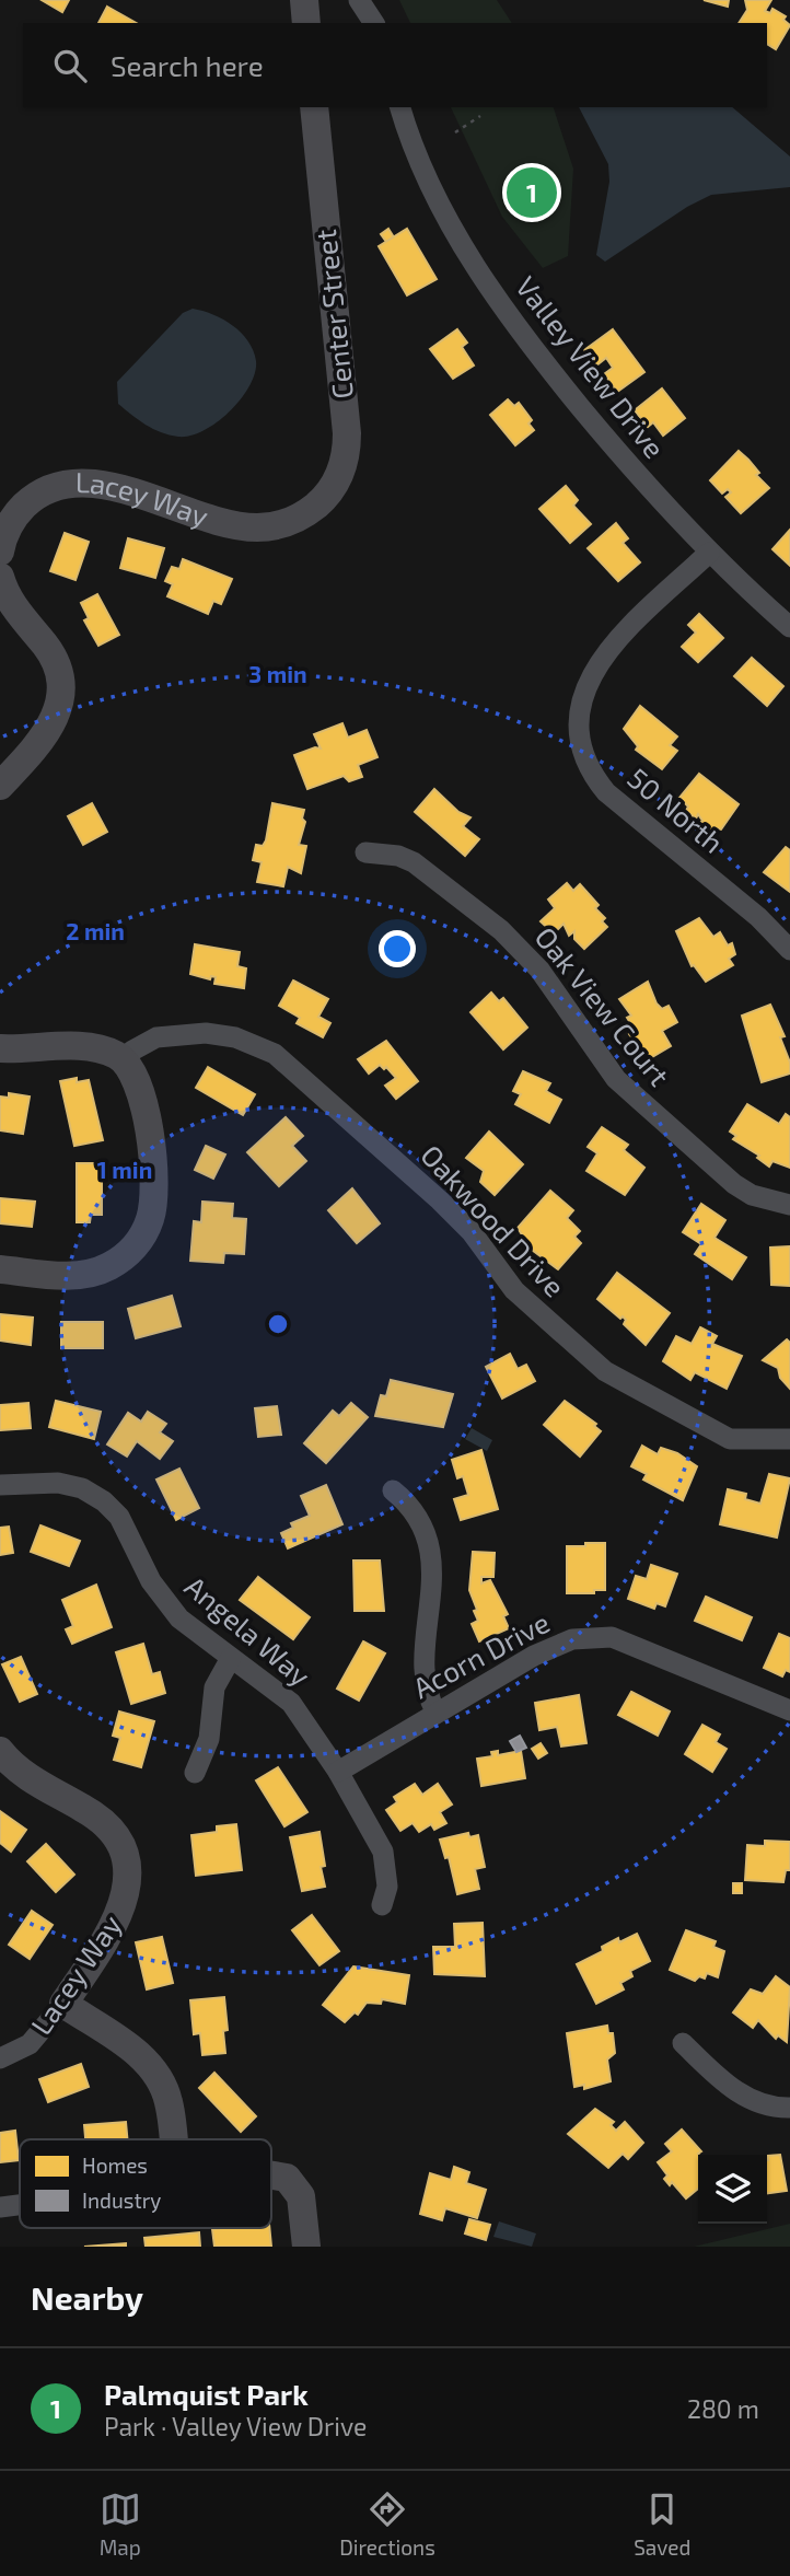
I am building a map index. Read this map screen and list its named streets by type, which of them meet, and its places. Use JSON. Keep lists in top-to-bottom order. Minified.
{"streets":{"street":["Center Street","Valley View Drive","Lacey Way","50 North","Oak View Court","Oakwood Drive","Angela Way","Acorn Drive"]},"crossings":[["Center Street","Lacey Way"],["Valley View Drive","50 North"],["Angela Way","Acorn Drive"]],"legend":["Homes","Industry"],"page":{"search":"Search here","pins":"1","heading":"Nearby","list":[{"mark":"1","name":"Palmquist Park","note":"Park · Valley View Drive","value":"280 m"}],"nav":["Map","Directions","Saved"]},"rings":["3 min","2 min","1 min"]}
